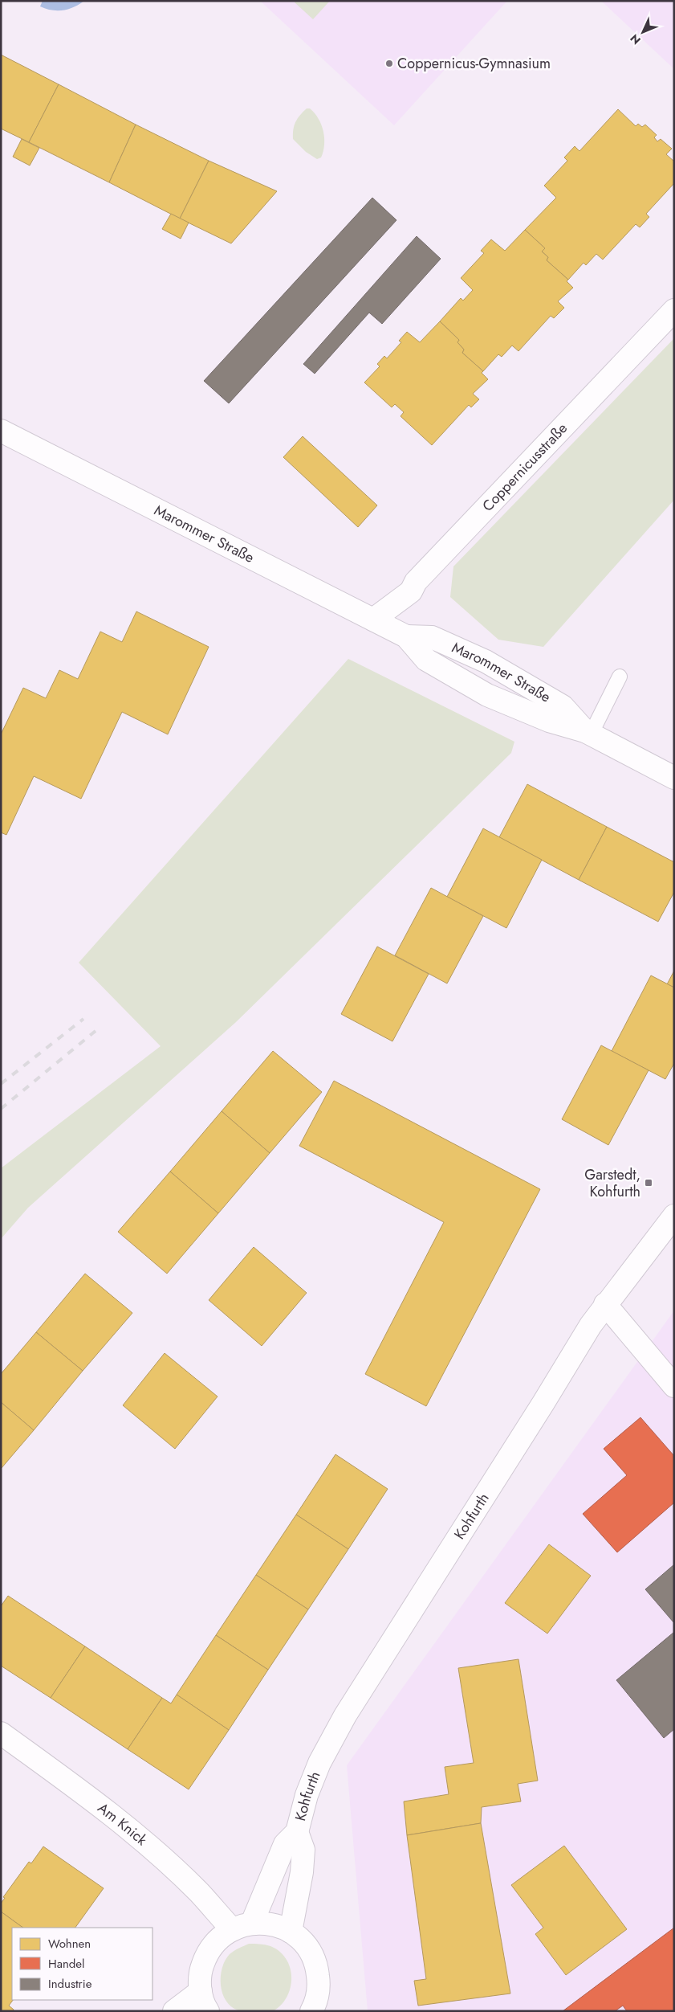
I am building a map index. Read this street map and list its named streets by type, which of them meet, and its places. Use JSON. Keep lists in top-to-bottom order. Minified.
{"streets":{"street":["Coppernicusstraße","Marommer Straße","Kohfurth","Am Knick"]},"crossings":[["Coppernicusstraße","Marommer Straße"],["Kohfurth","Am Knick"]],"places":{"other":["Coppernicus-Gymnasium"],"transit":["Garstedt, Kohfurth"]},"legend":["Wohnen","Handel","Industrie"],"north":"bottom left"}
